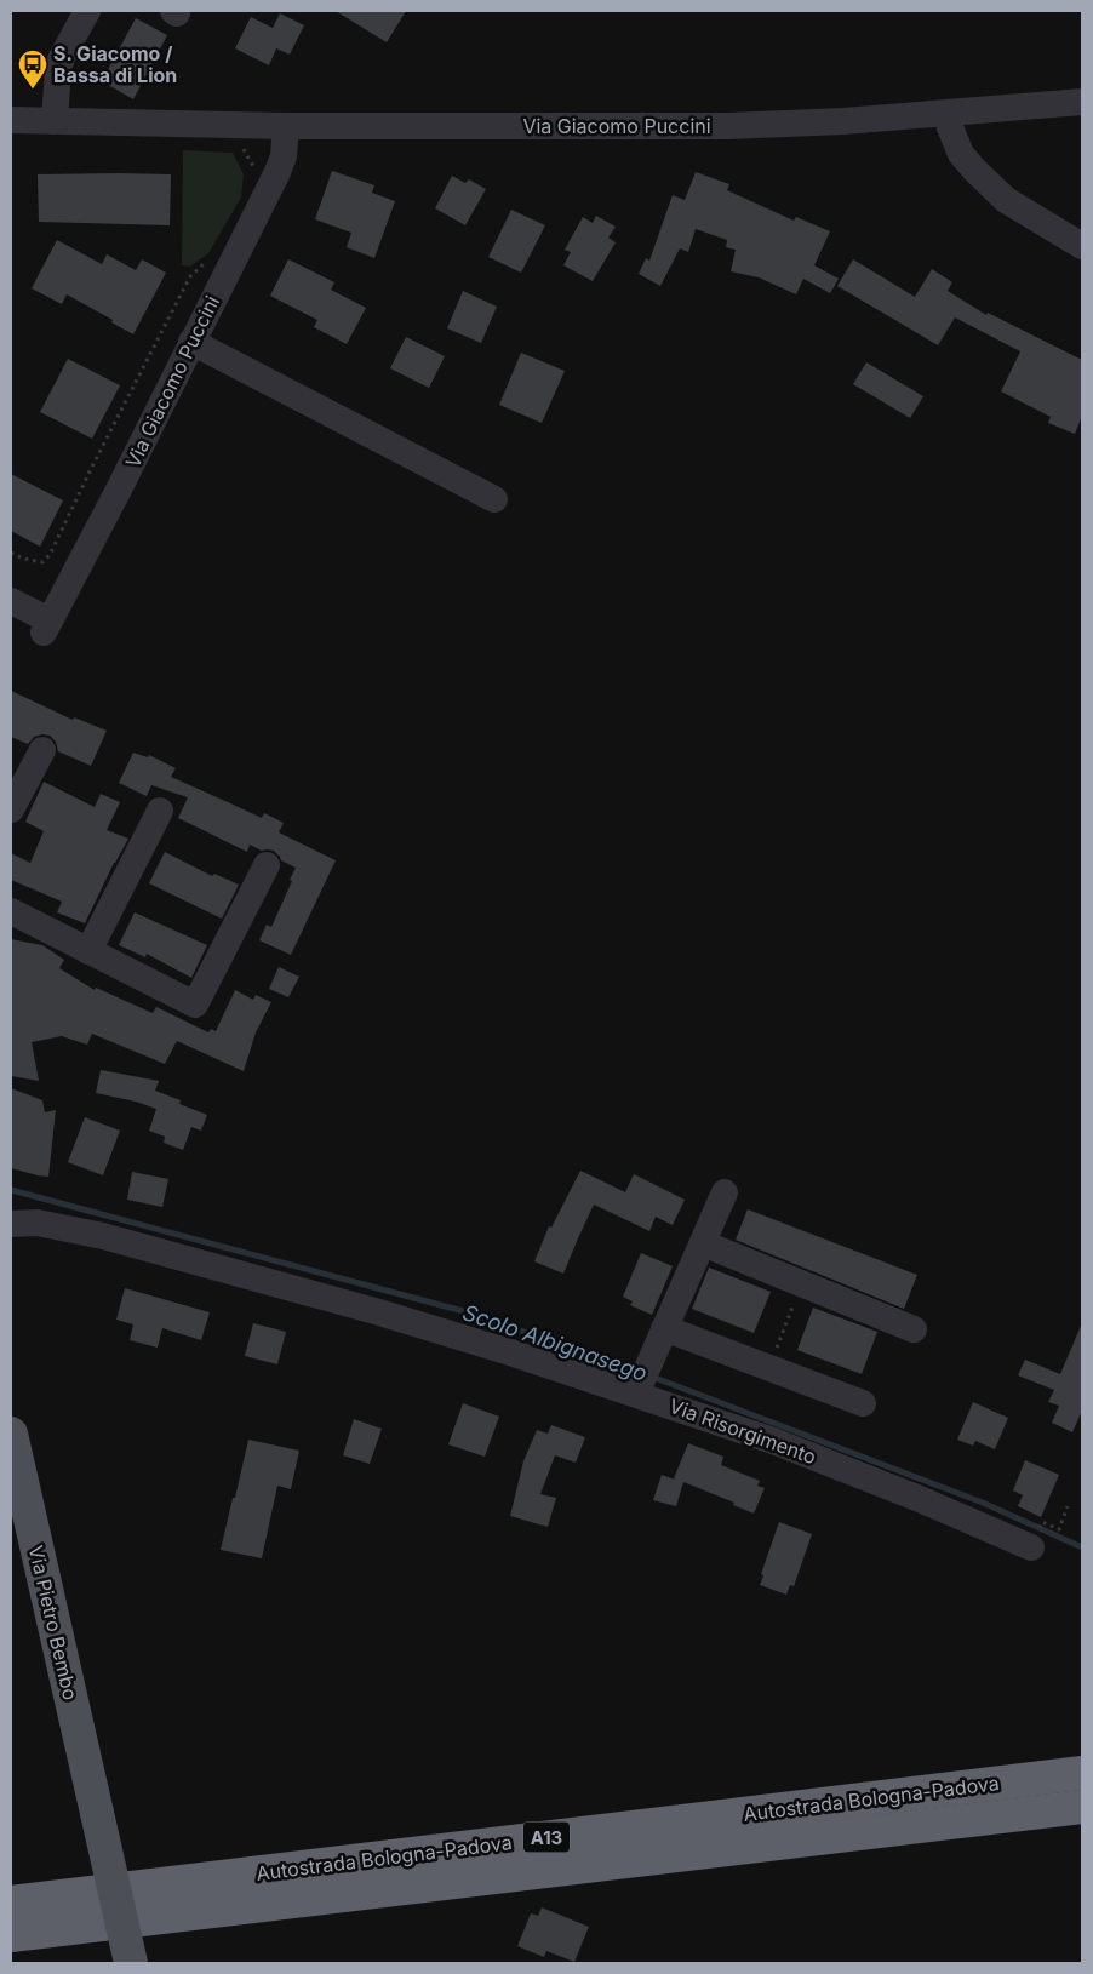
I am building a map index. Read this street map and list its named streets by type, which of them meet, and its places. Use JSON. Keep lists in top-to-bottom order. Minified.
{"streets":{"highway":["Autostrada Bologna-Padova","A13"],"main road":["Via Pietro Bembo"],"street":["Via Giacomo Puccini","Via Risorgimento"]},"water":["Scolo Albignasego"],"places":{"bus stop":["S. Giacomo / Bassa di Lion"]}}
